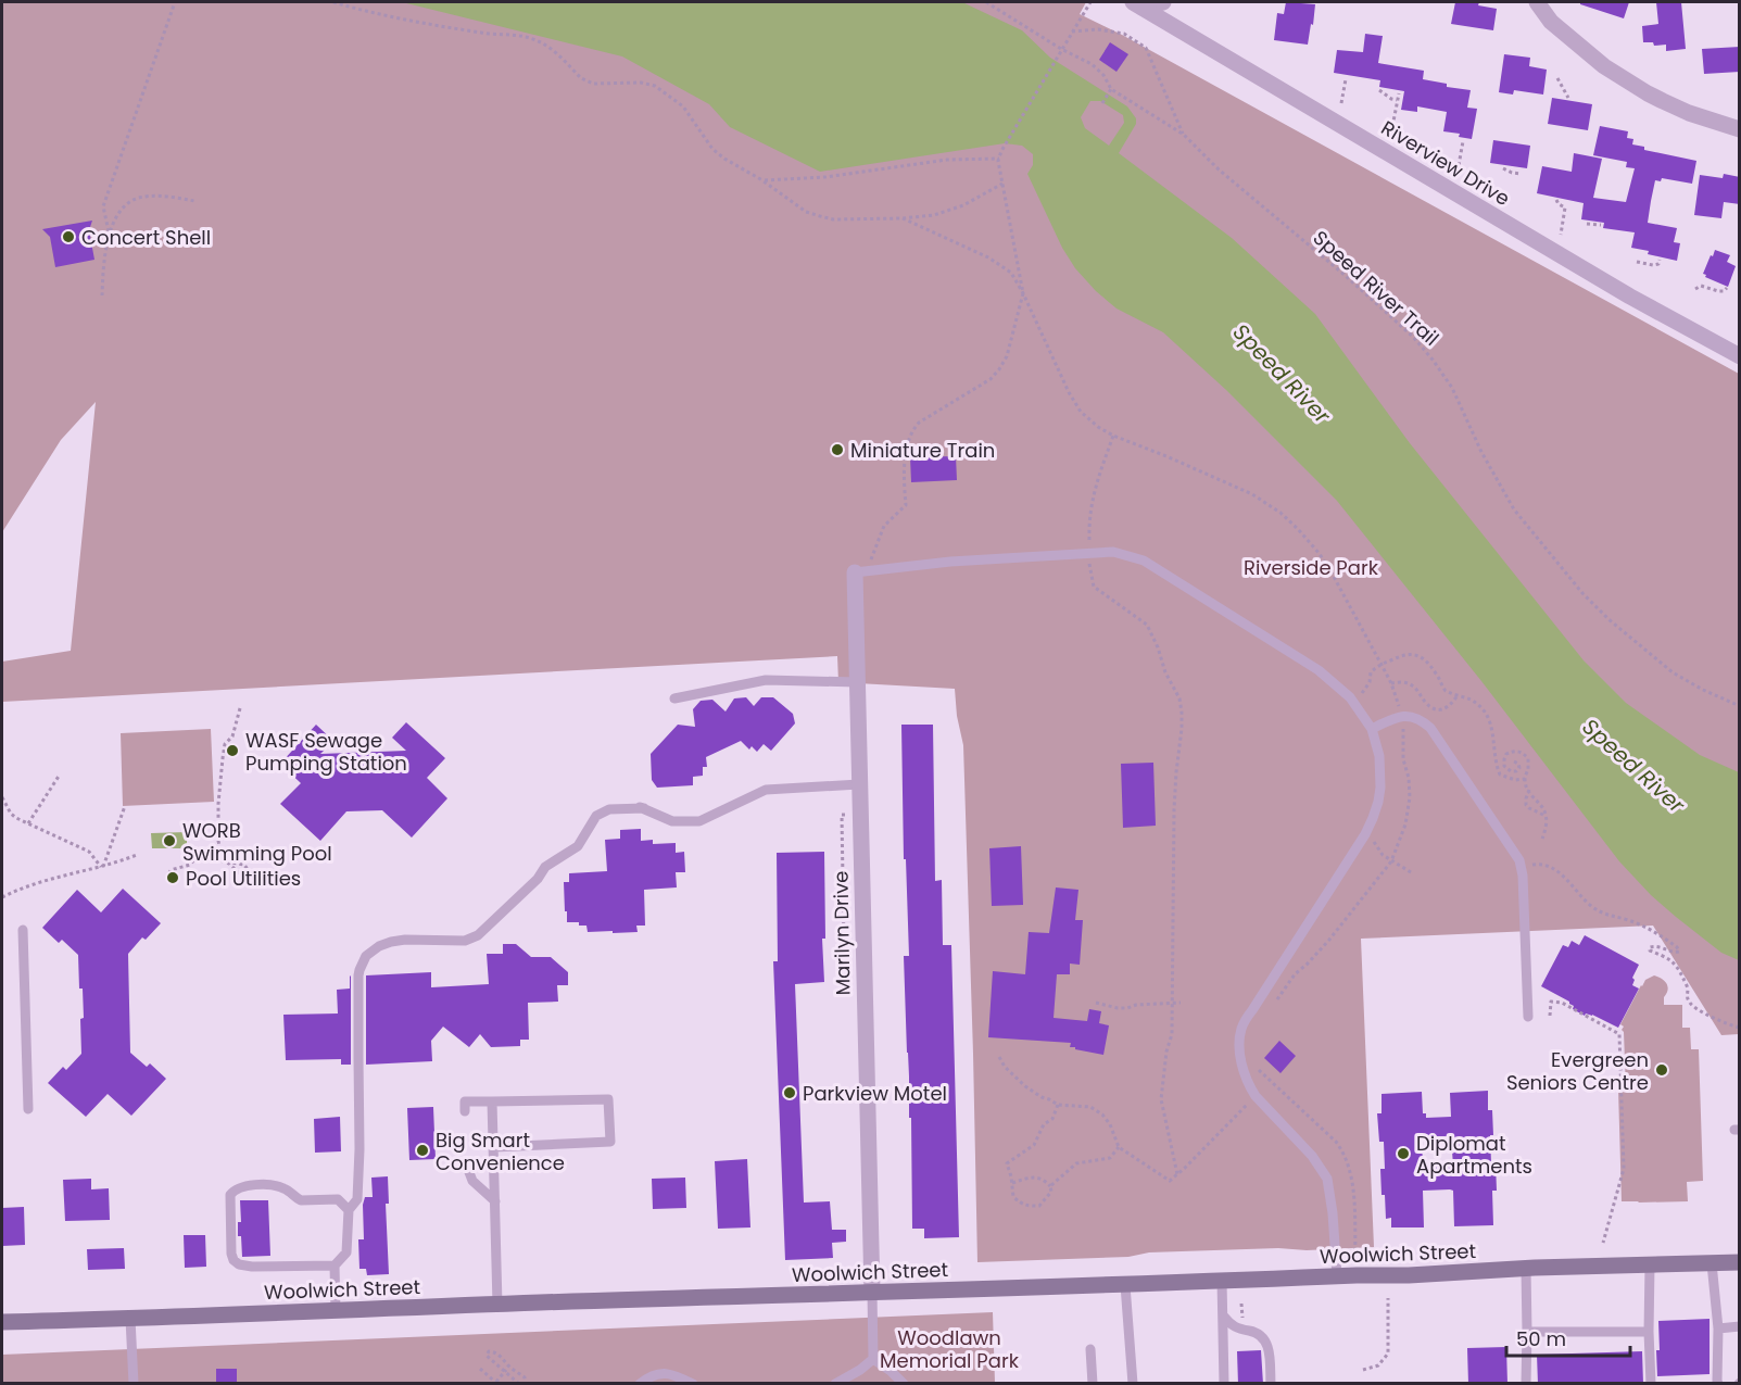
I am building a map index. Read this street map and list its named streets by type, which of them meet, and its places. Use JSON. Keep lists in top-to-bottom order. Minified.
{"streets":{"main road":["Woolwich Street"],"street":["Riverview Drive","Marilyn Drive"],"path":["Speed River Trail"]},"crossings":[["Marilyn Drive","Woolwich Street"]],"water":["Speed River"],"parks":["Riverside Park","Woodlawn Memorial Park"],"places":["Concert Shell","Miniature Train","WASF Sewage Pumping Station","WORB Swimming Pool","Pool Utilities","Evergreen Seniors Centre","Parkview Motel","Big Smart Convenience","Diplomat Apartments"],"scale_bar":"50 m"}
